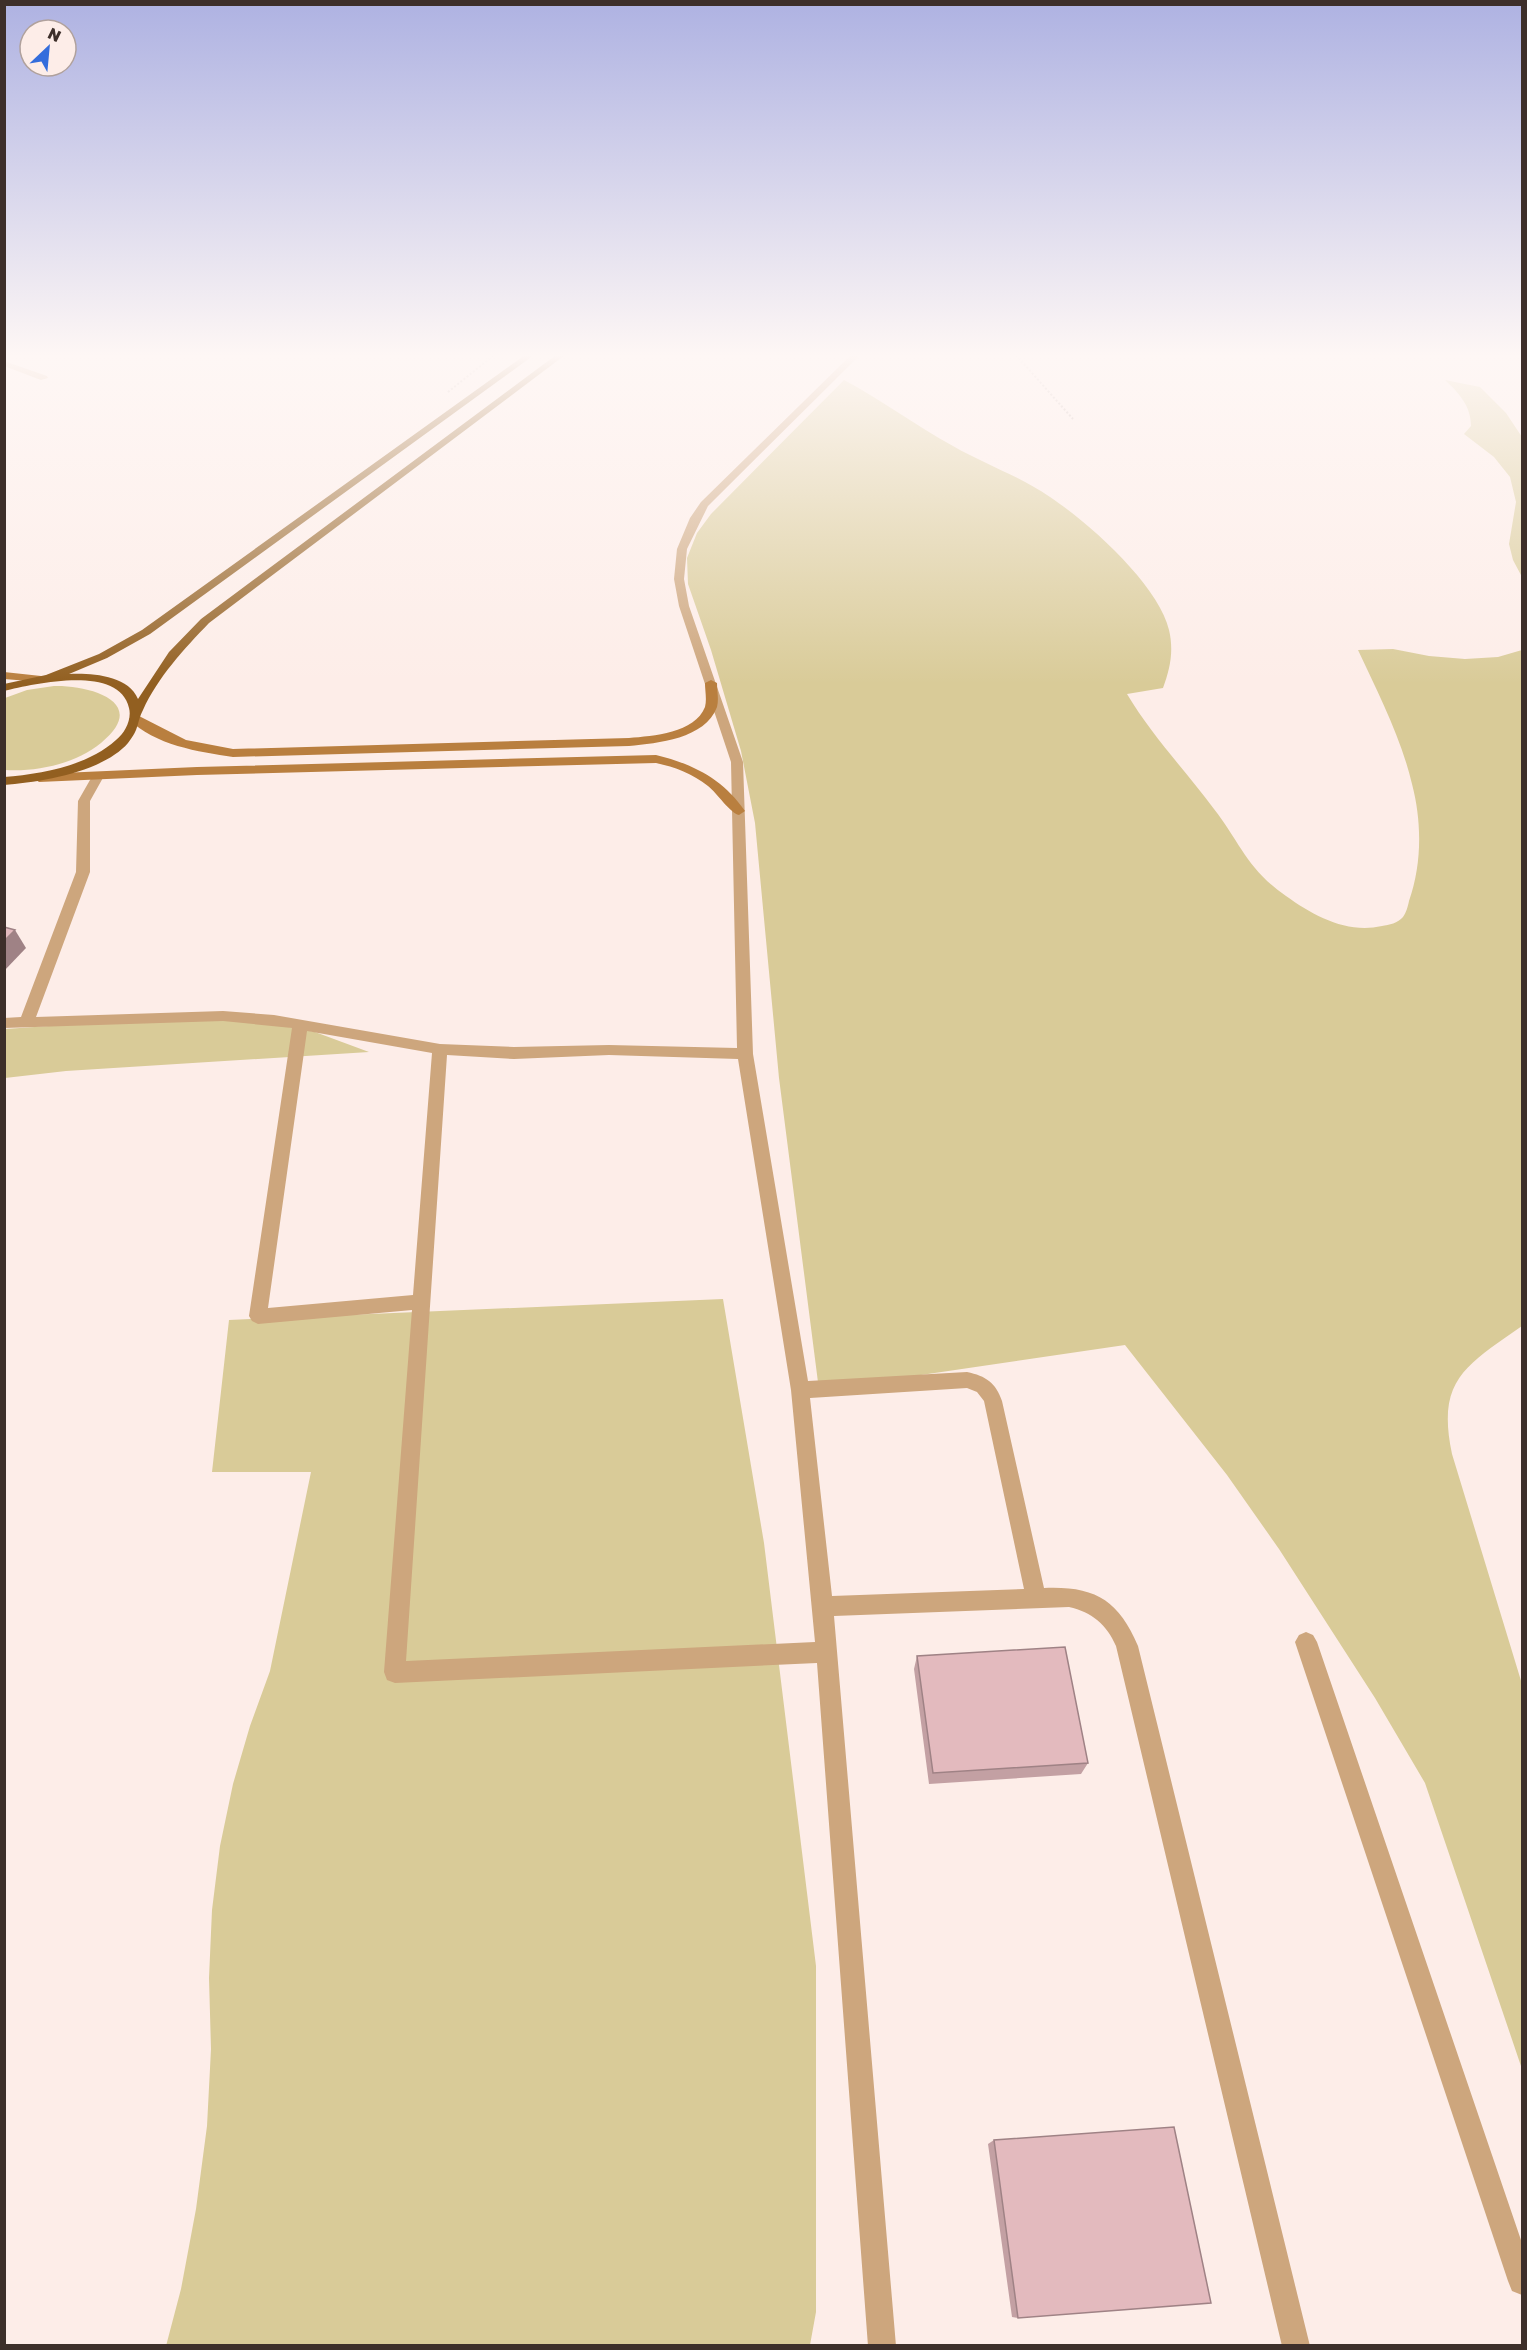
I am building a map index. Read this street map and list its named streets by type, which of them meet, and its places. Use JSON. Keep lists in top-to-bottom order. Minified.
{"north":"top right"}
